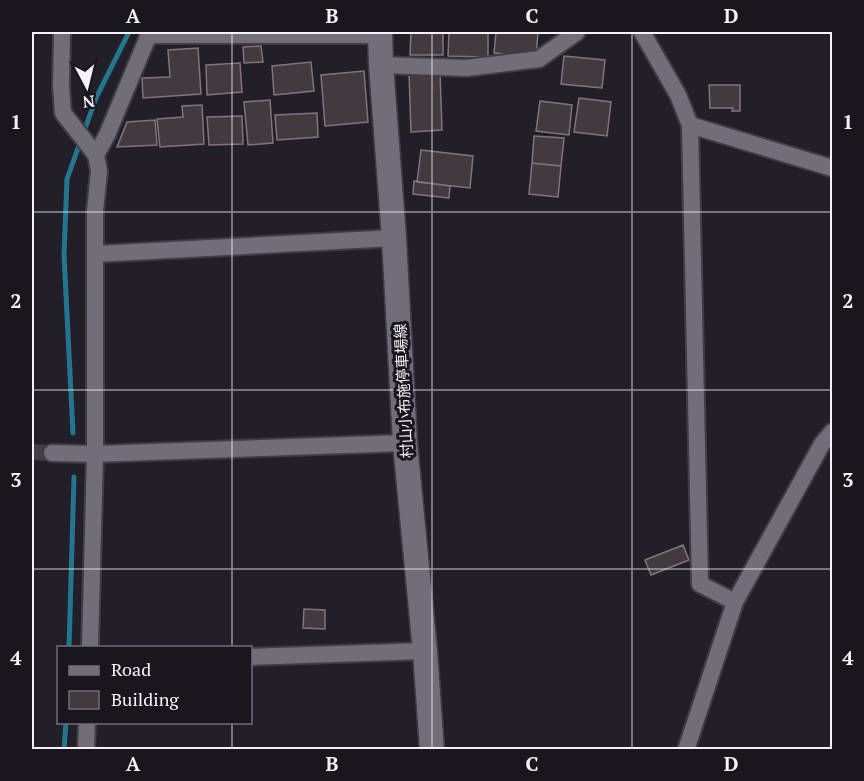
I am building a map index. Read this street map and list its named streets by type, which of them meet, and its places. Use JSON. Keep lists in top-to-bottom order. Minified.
{"streets":{"main road":["村山小布施停車場線"]},"legend":["Road","Building"],"north":"bottom","grid":{"columns":["A","B","C","D"],"rows":["1","2","3","4"]}}
